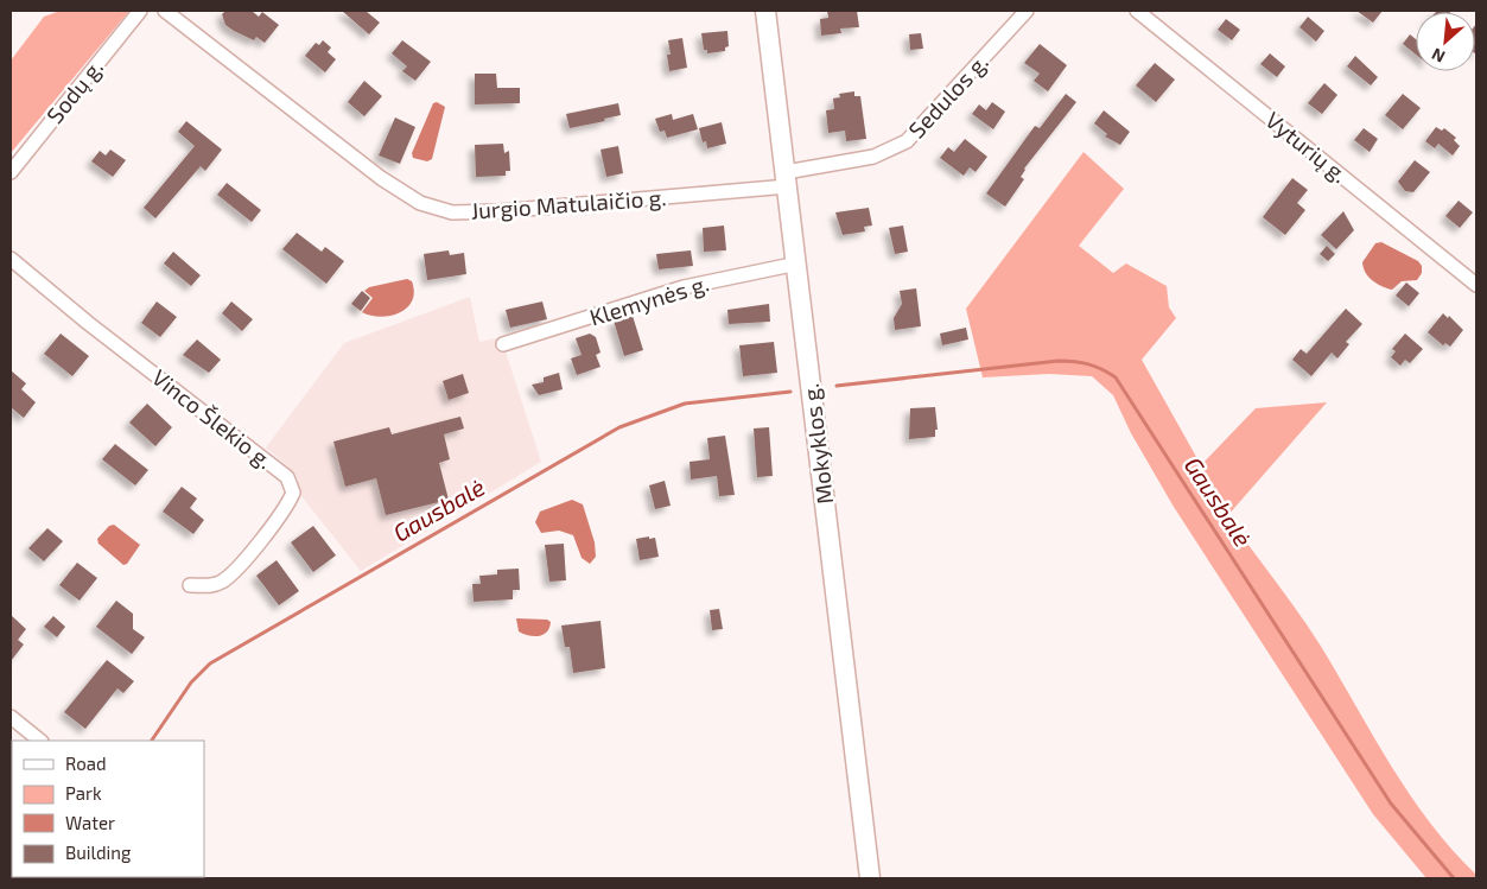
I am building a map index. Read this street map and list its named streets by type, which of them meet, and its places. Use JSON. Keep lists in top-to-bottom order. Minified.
{"streets":{"main road":["Mokyklos g."],"street":["Sodų g.","Sedulos g.","Vyturių g.","Jurgio Matulaičio g.","Klemynės g.","Vinco Šlekio g."]},"crossings":[["Sedulos g.","Jurgio Matulaičio g."],["Sedulos g.","Mokyklos g."],["Jurgio Matulaičio g.","Mokyklos g."],["Klemynės g.","Mokyklos g."]],"water":["Gausbalė"],"legend":["Road","Park","Water","Building"],"north":"bottom left"}
